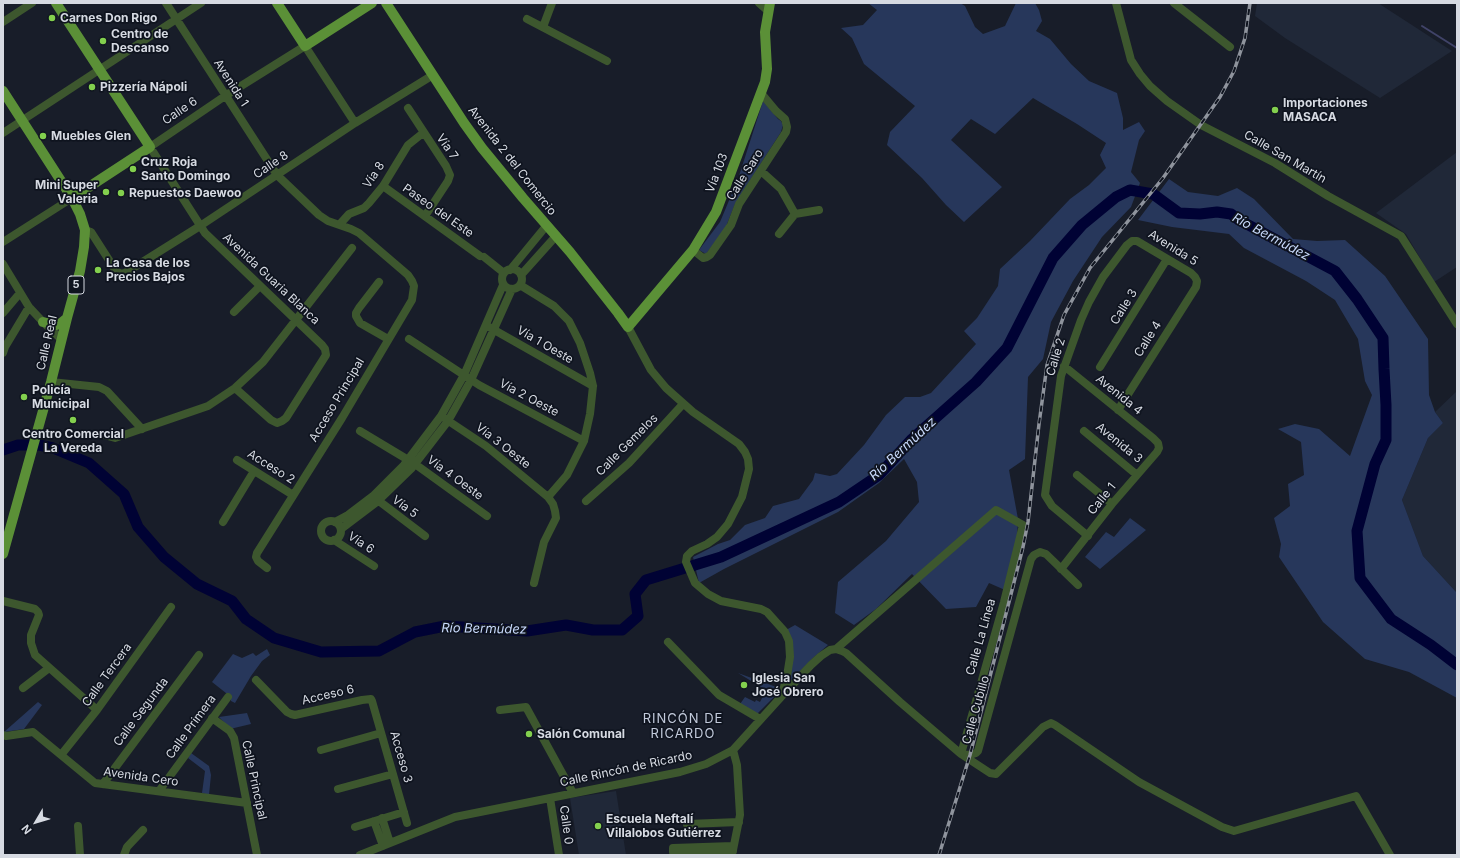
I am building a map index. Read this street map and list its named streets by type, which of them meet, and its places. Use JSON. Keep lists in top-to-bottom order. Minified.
{"streets":{"main road":["Calle 6","Avenida 2 del Comercio","Vía 103","5","Calle Real"],"street":["Avenida 1","Vía 7","Calle San Martín","Calle 8","Vía 8","Calle Saro","Paseo del Este","Avenida 5","Avenida Guaria Blanca","Calle 3","Calle 4","Vía 1 Oeste","Calle 2","Avenida 4","Vía 2 Oeste","Acceso Principal","Avenida 3","Calle Gemelos","Vía 3 Oeste","Acceso 2","Vía 4 Oeste","Calle 1","Vía 5","Vía 6","Calle La Línea","Calle Tercera","Acceso 6","Calle Cubillo","Calle Segunda","Calle Primera","Acceso 3","Calle Rincón de Ricardo","Avenida Cero","Calle Principal","Calle 0"]},"crossings":[["Avenida 1","Calle 6"],["Avenida 1","Calle 8"],["Avenida 1","Vía 8"],["Avenida 1","Acceso Principal"],["Calle 6","5"],["Vía 7","Vía 8"],["Vía 7","Paseo del Este"],["Avenida 2 del Comercio","Calle 8"],["Avenida 2 del Comercio","Vía 103"],["Calle 8","Avenida Guaria Blanca"],["Calle 8","5"],["Calle 8","Calle Real"],["Vía 103","Calle Saro"],["Vía 8","Paseo del Este"],["Vía 8","Acceso Principal"],["Avenida 5","Calle 3"],["Avenida 5","Calle 4"],["Avenida 5","Calle 2"],["5","Calle Real"],["Calle 4","Avenida 4"],["Calle 2","Avenida 4"],["Calle 2","Calle 1"],["Avenida 4","Calle 1"],["Acceso Principal","Acceso 2"],["Avenida 3","Calle 1"],["Calle 1","Calle Cubillo"],["Calle La Línea","Calle Cubillo"],["Calle Tercera","Avenida Cero"],["Acceso 6","Acceso 3"],["Calle Segunda","Avenida Cero"],["Calle Primera","Avenida Cero"],["Calle Primera","Calle Principal"],["Calle Rincón de Ricardo","Calle 0"],["Avenida Cero","Calle Principal"]],"districts":["RINCÓN DE RICARDO"],"water":["Río Bermúdez"],"places":["Carnes Don Rigo","Centro de Descanso","Pizzería Nápoli","Importaciones MASACA","Muebles Glen","Cruz Roja Santo Domingo","Mini Super Valeria","Repuestos Daewoo","La Casa de los Precios Bajos","Policía Municipal","Centro Comercial La Vereda","Iglesia San José Obrero","Salón Comunal","Escuela Neftalí Villalobos Gutiérrez"],"north":"bottom left"}
